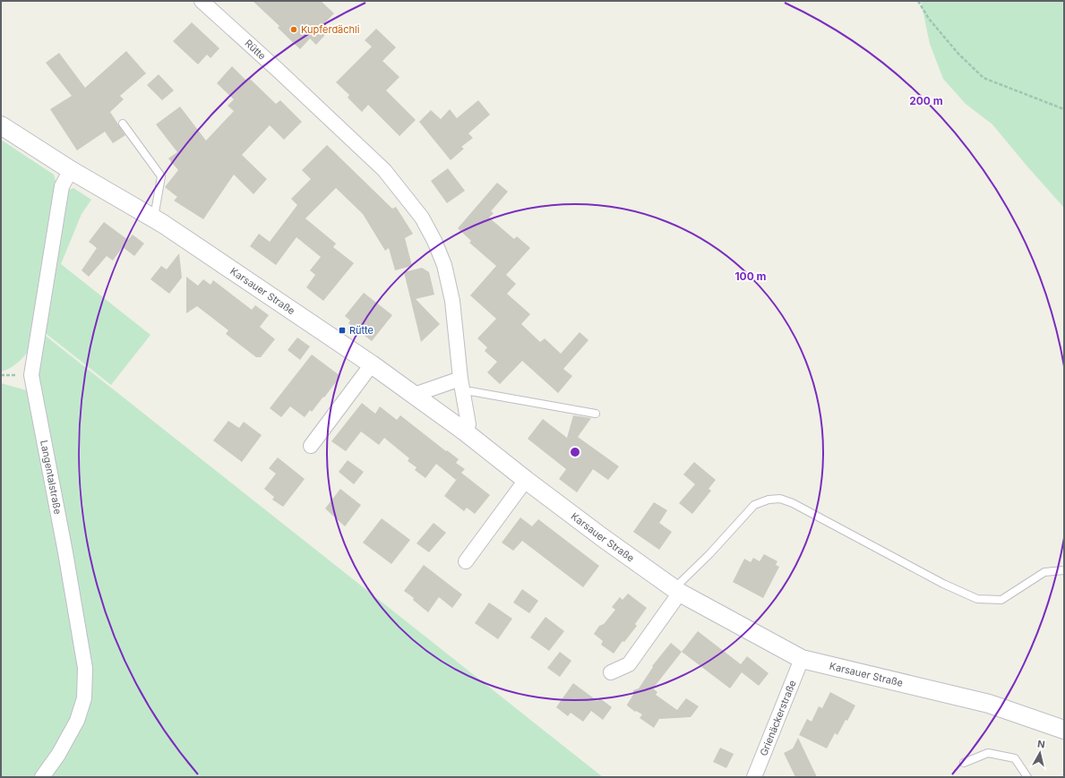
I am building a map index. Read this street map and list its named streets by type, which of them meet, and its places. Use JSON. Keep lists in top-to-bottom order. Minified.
{"streets":{"street":["Rütte","Karsauer Straße","Langentalstraße","Grienäckerstraße"]},"crossings":[["Rütte","Karsauer Straße"],["Karsauer Straße","Langentalstraße"],["Karsauer Straße","Grienäckerstraße"]],"places":{"other":["Kupferdächli"],"transit":["Rütte"]},"north":"top","rings":["200 m","100 m"]}
